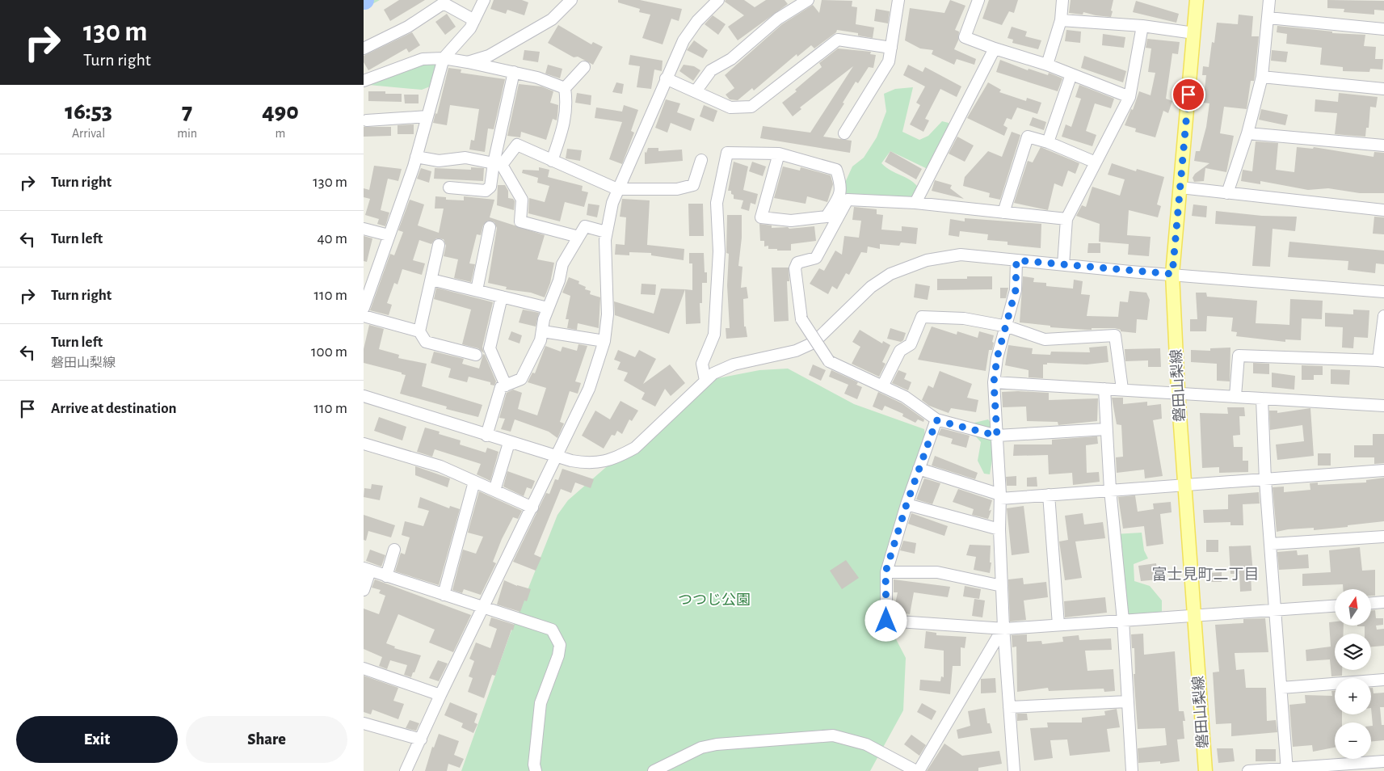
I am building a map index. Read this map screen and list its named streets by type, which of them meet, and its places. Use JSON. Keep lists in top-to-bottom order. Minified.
{"streets":{"main road":["磐田山梨線"]},"districts":["富士見町二丁目"],"parks":["つつじ公園"],"north":"top","page":{"turn":["130 m","Turn right"],"eta":["16:53","Arrival","7","min","490","m"],"list":[{"name":"Turn right","value":"130 m"},{"name":"Turn left","value":"40 m"},{"name":"Turn right","value":"110 m"},{"name":"Turn left","note":"磐田山梨線","value":"100 m"},{"name":"Arrive at destination","value":"110 m"}],"map_buttons":["+","−"],"buttons":["Exit","Share"]}}
